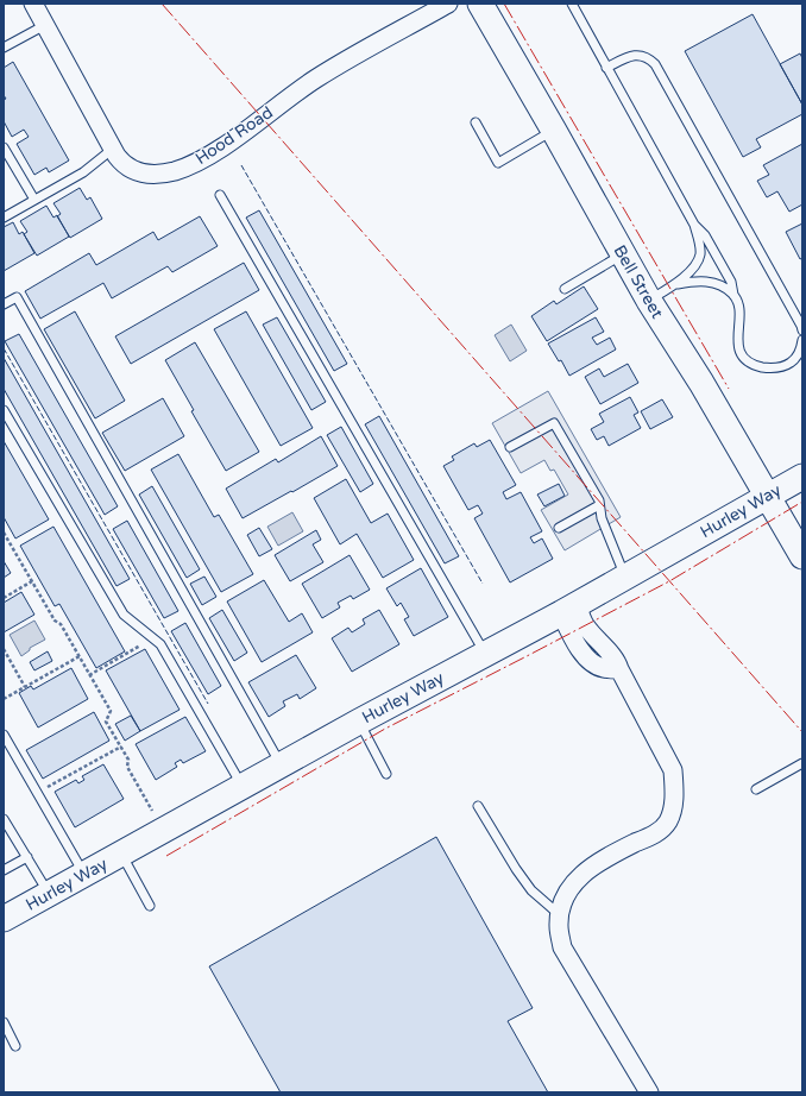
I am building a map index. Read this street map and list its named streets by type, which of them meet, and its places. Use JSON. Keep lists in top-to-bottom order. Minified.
{"streets":{"street":["Hood Road","Bell Street","Hurley Way"]},"crossings":[["Bell Street","Hurley Way"]]}
